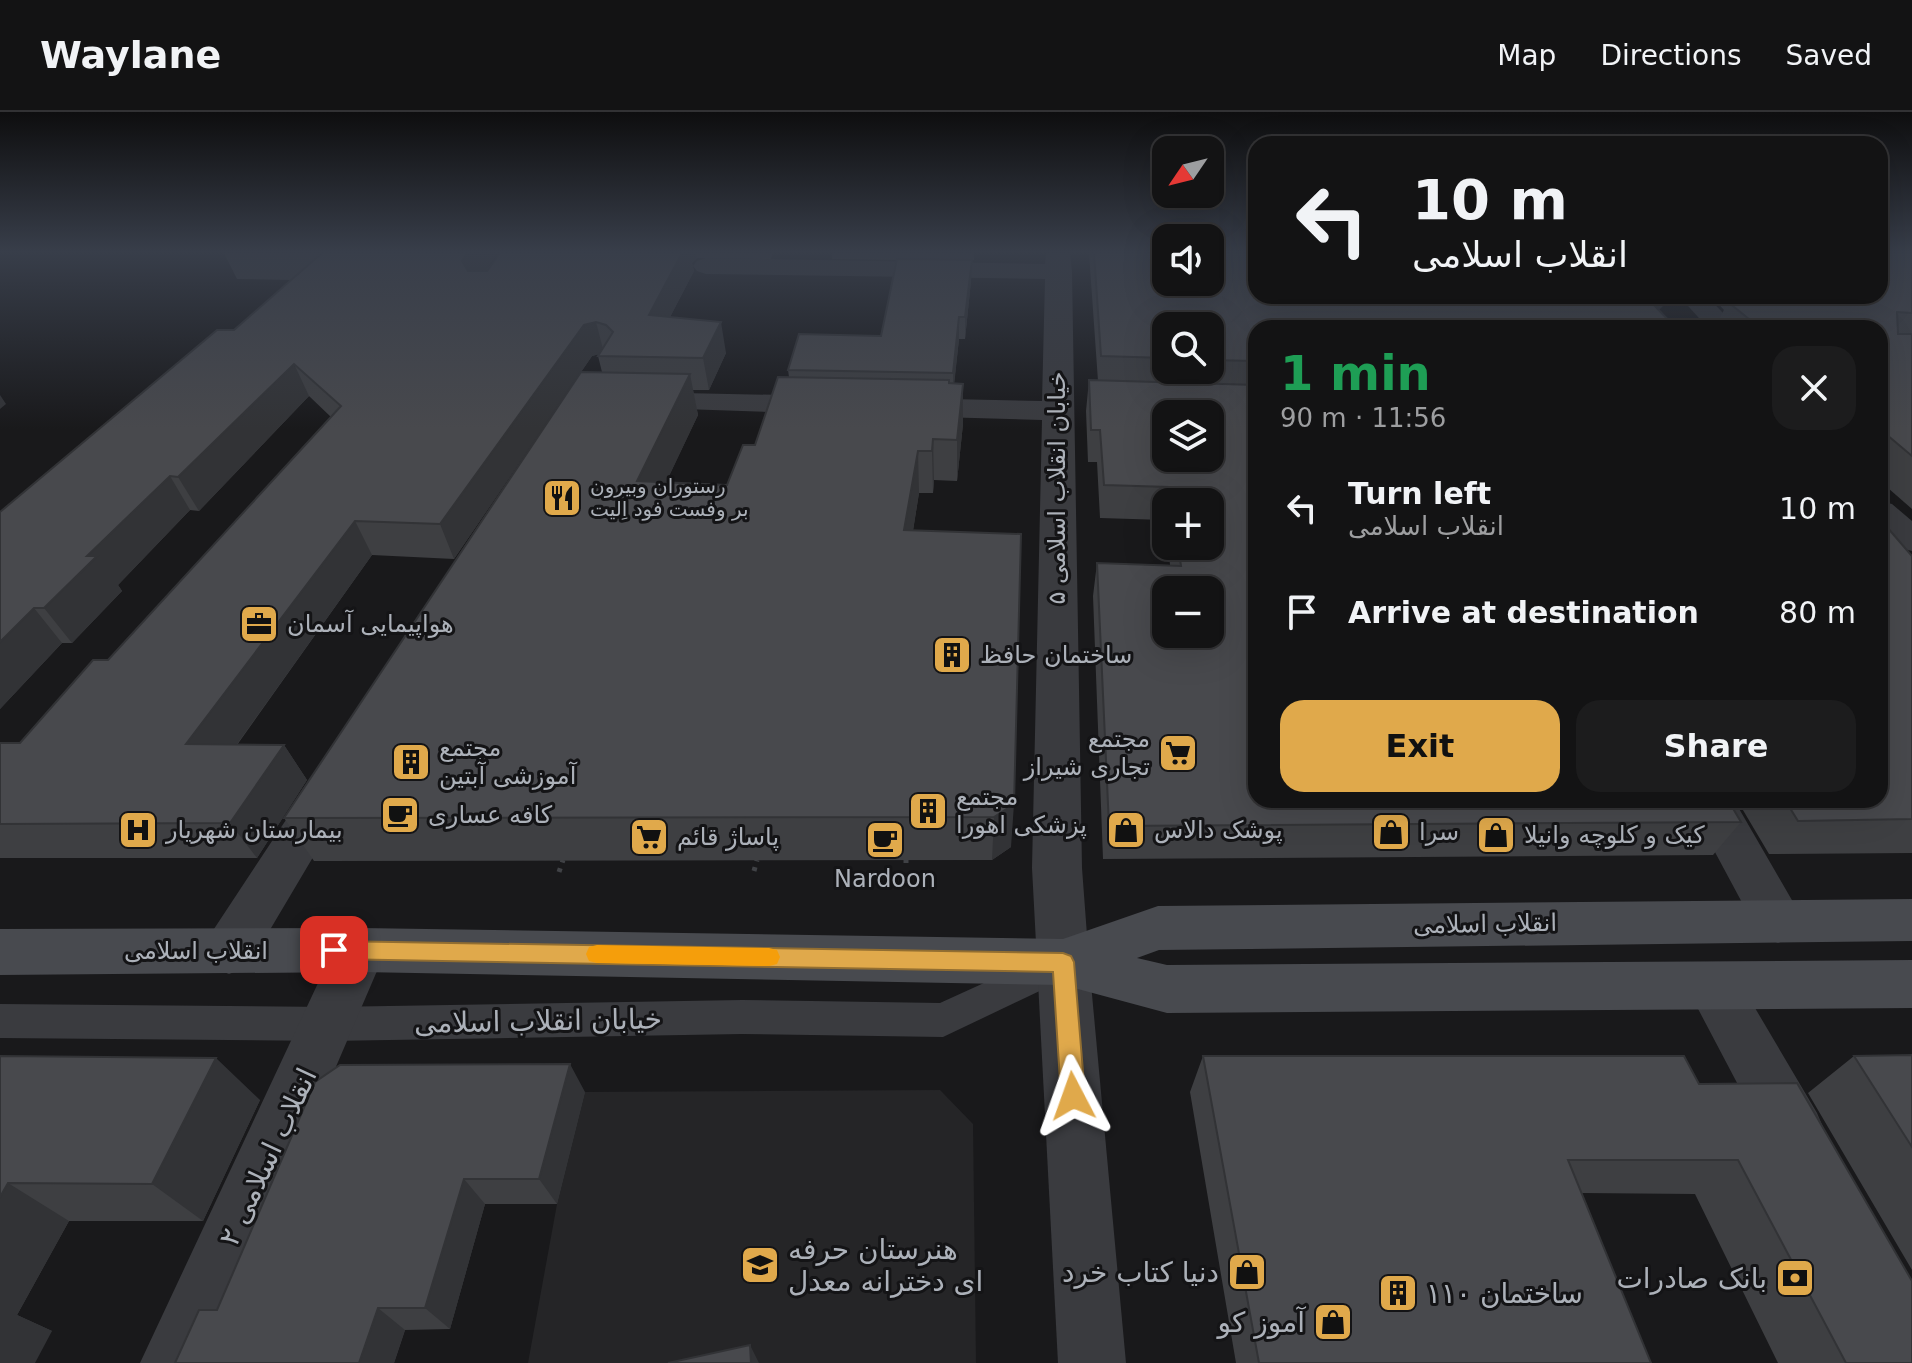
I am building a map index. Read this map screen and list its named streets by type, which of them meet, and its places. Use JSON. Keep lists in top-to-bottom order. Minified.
{"streets":{"main road":["انقلاب اسلامی"],"street":["خیابان انقلاب اسلامی ۵","۲ انقلاب اسلامی"],"lane":["خیابان انقلاب اسلامی"]},"crossings":[["خیابان انقلاب اسلامی ۵","انقلاب اسلامی"],["خیابان انقلاب اسلامی ۵","خیابان انقلاب اسلامی"],["انقلاب اسلامی","خیابان انقلاب اسلامی"],["انقلاب اسلامی","۲ انقلاب اسلامی"],["خیابان انقلاب اسلامی","۲ انقلاب اسلامی"]],"places":{"restaurant":["رستوران وبیرون بر وفست فود اِلیت"],"office":["هواپیمایی آسمان"],"building":["ساختمان حافظ","مجتمع آموزشی آبتین","مجتمع پزشکی اهورا","ساختمان ۱۱۰"],"supermarket":["مجتمع تجاری شیراز","پاساژ قائم"],"cafe":["کافه عساری","Nardoon"],"hospital":["بیمارستان شهریار"],"shop":["پوشک دالاس","سرا","کیک و کلوچه وانیلا","دنیا کتاب خرد","آموز کو"],"school or university":["هنرستان حرفه ای دخترانه معدل"],"bank":["بانک صادرات"]},"north":"bottom left","page":{"header":"Waylane","nav":["Map","Directions","Saved"],"map_buttons":["+","−"],"turn":["10 m","انقلاب اسلامی"],"heading":["1 min","90 m · 11:56"],"list":[{"name":"Turn left","note":"انقلاب اسلامی","value":"10 m"},{"name":"Arrive at destination","value":"80 m"}],"buttons":["Exit","Share"]}}
